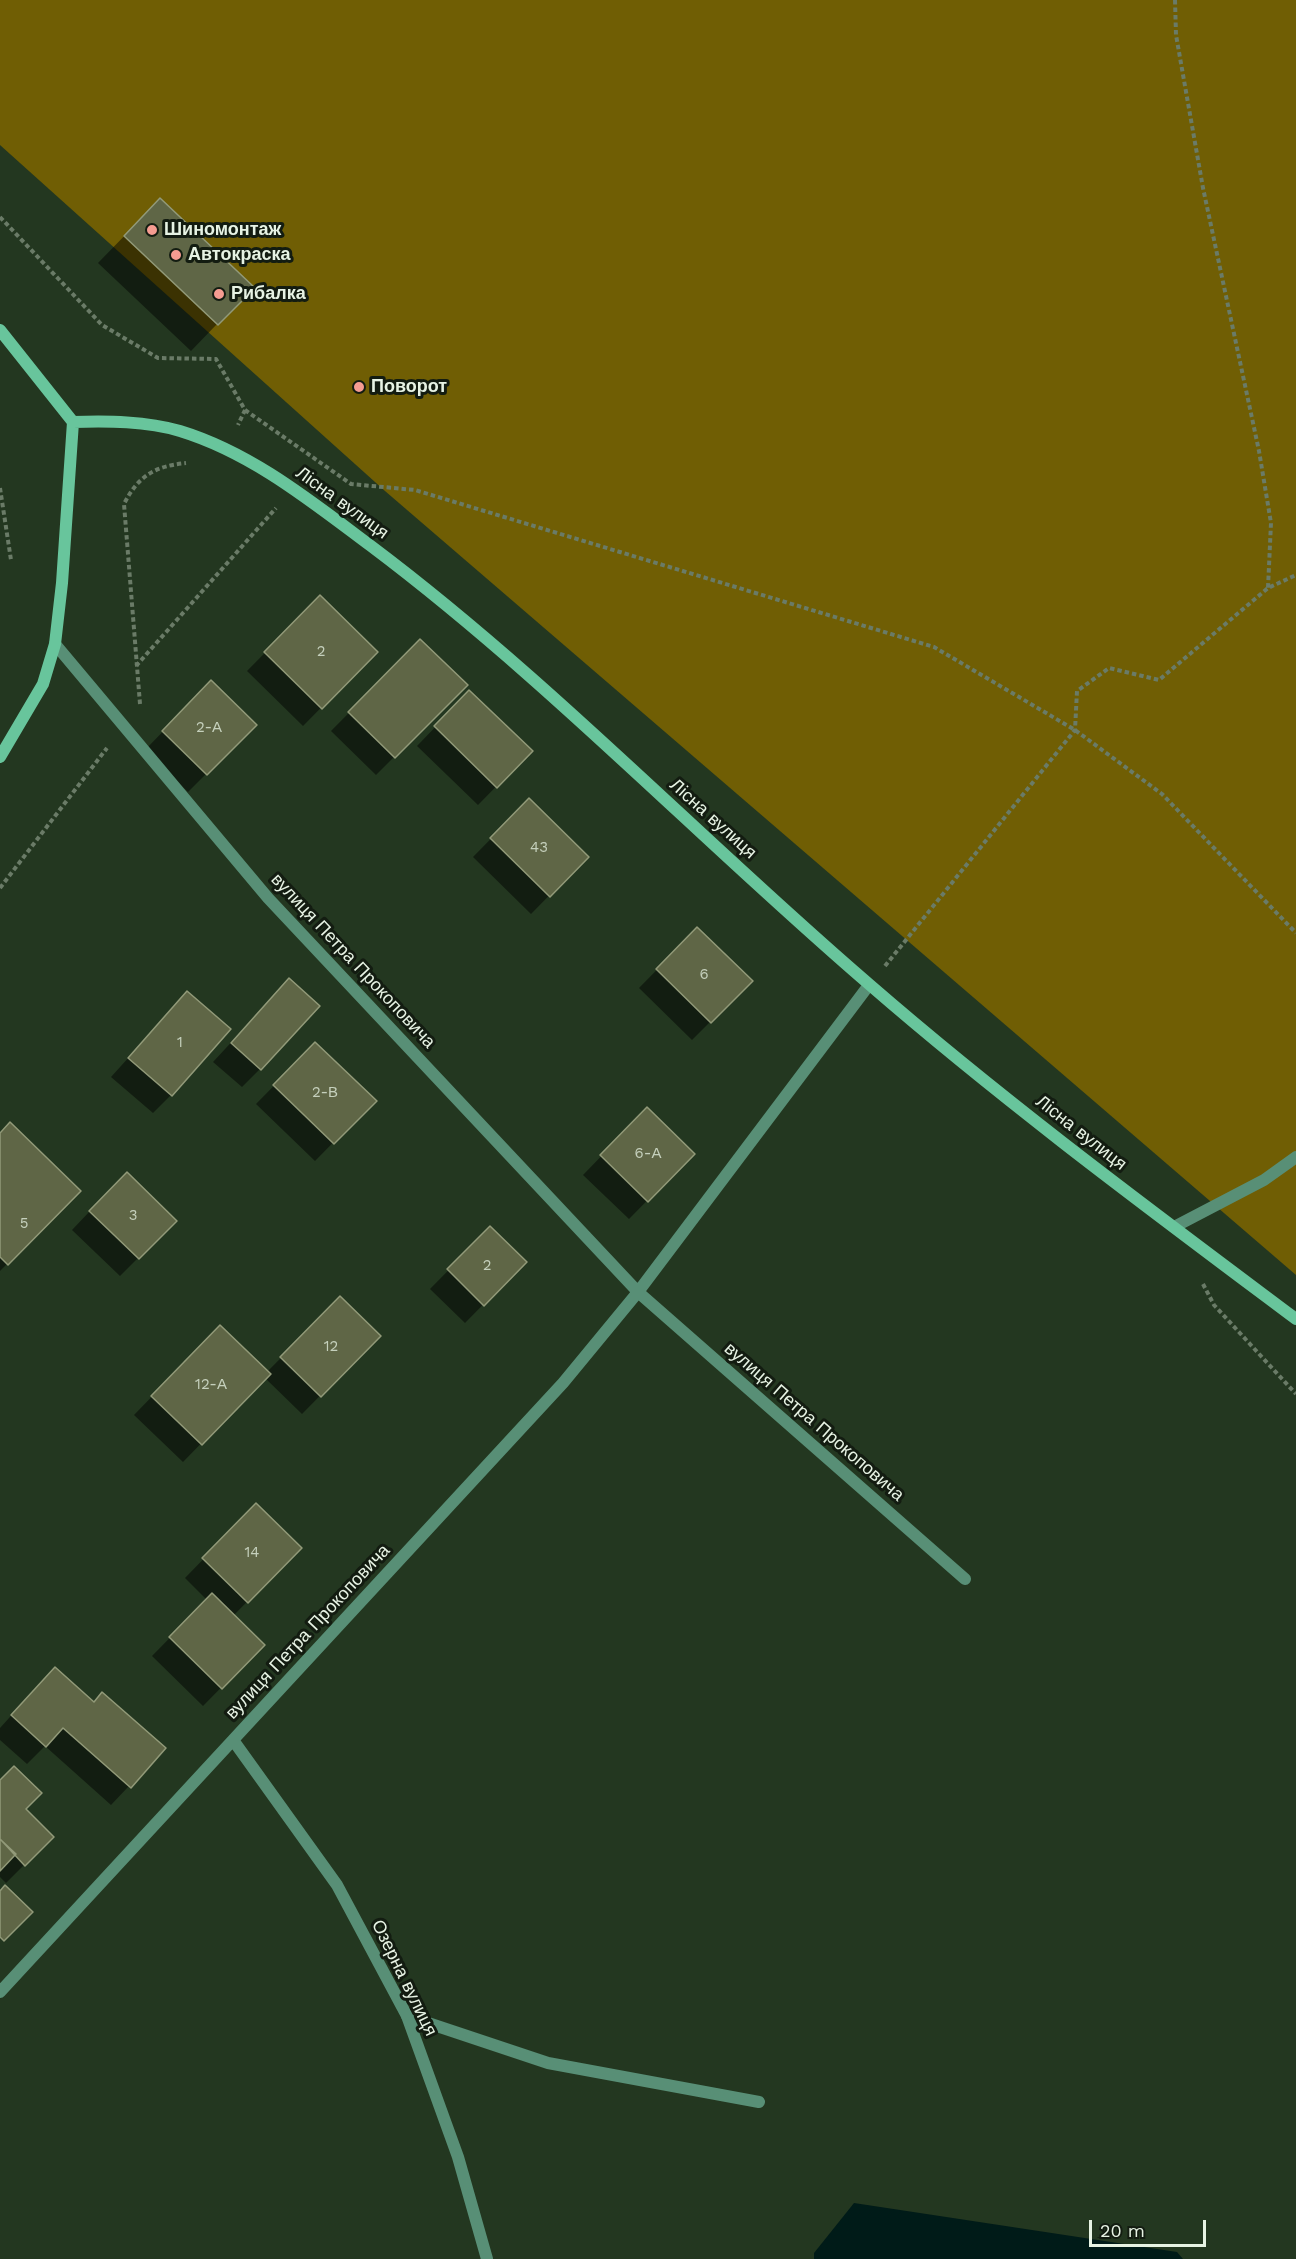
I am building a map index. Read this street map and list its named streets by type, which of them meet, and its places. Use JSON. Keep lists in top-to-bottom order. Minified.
{"streets":{"street":["Лісна вулиця","вулиця Петра Прокоповича","Озерна вулиця"]},"crossings":[["Лісна вулиця","вулиця Петра Прокоповича"],["вулиця Петра Прокоповича","Озерна вулиця"]],"places":["Шиномонтаж","Автокраска","Рибалка","Поворот"],"house_numbers":["2","2-А","43","6","1","2-В","6-А","3","5","2","12","12-А","14"],"scale_bar":"20 m"}
